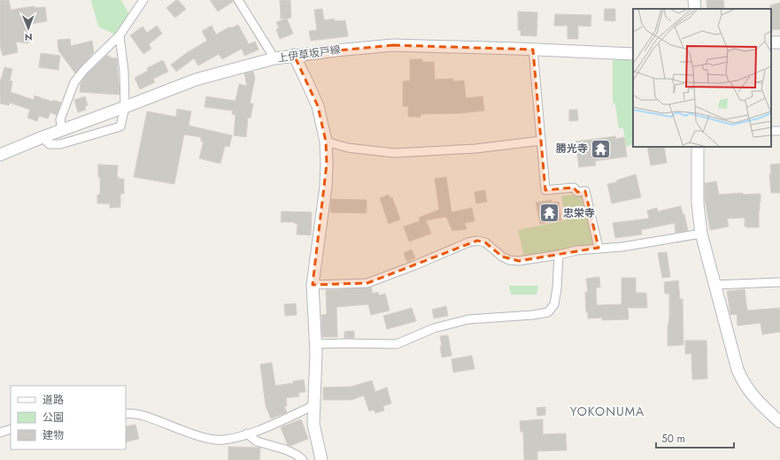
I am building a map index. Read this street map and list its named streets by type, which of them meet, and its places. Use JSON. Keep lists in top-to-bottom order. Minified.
{"streets":{"street":["上伊草坂戸線"]},"districts":["YOKONUMA"],"places":{"temple":["勝光寺","忠栄寺"]},"legend":["道路","公園","建物"],"scale_bar":"50 m","north":"bottom"}
